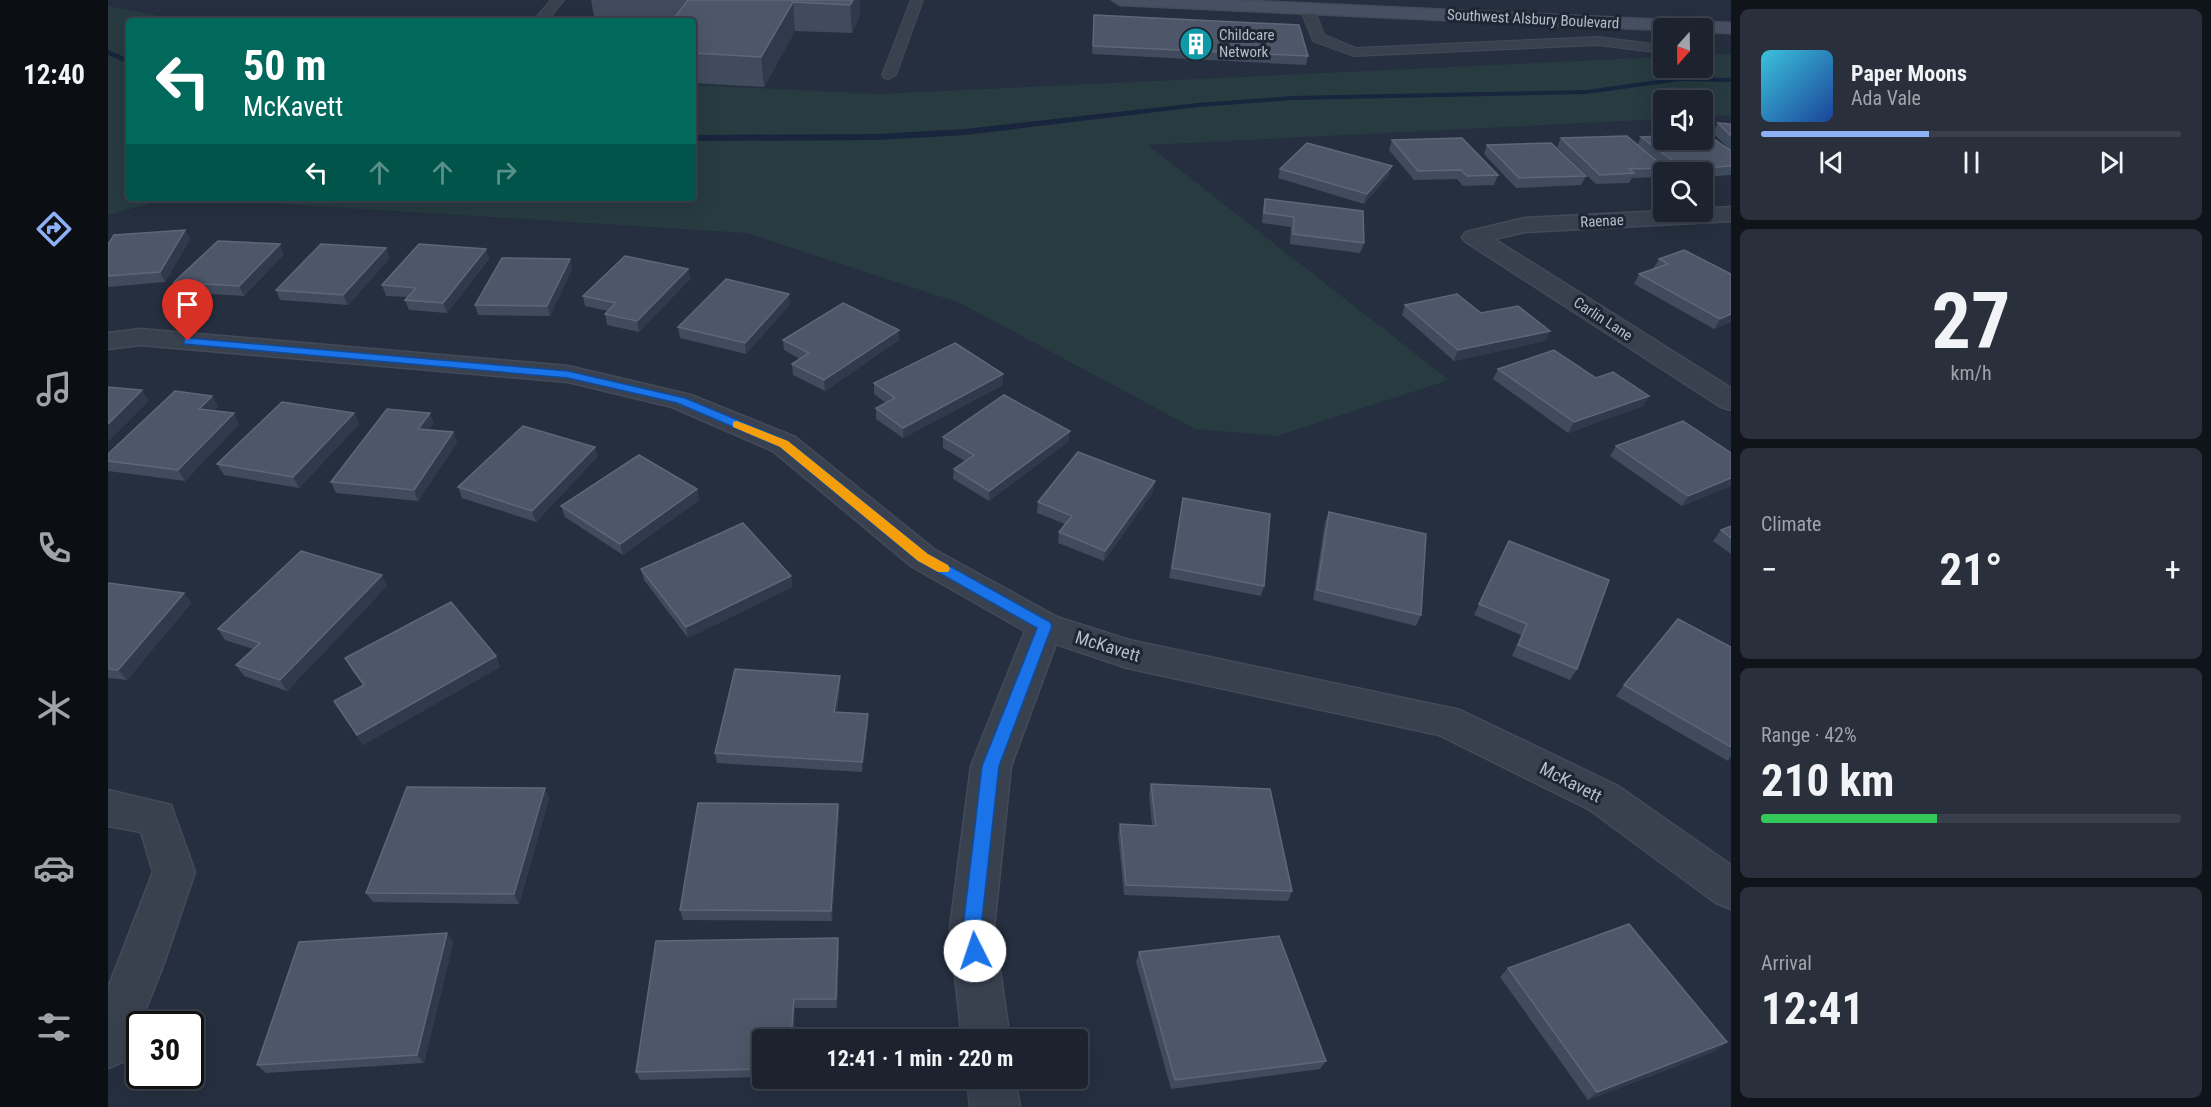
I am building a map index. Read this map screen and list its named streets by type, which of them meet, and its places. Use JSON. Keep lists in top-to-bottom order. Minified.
{"streets":{"main road":["Southwest Alsbury Boulevard"],"street":["Raenae","Carlin Lane","McKavett"]},"crossings":[["Raenae","Carlin Lane"]],"places":{"building":["Childcare Network"]},"north":"bottom","page":{"tabs":"12:40","turn":["50 m","McKavett"],"song":["Paper Moons","Ada Vale"],"tile":[["27","km/h"],"Climate",["Range · 42%","210 km"],["Arrival","12:41"]],"heat":["−","21°","+"],"limit":"30","trip":"12:41 · 1 min · 220 m"}}
